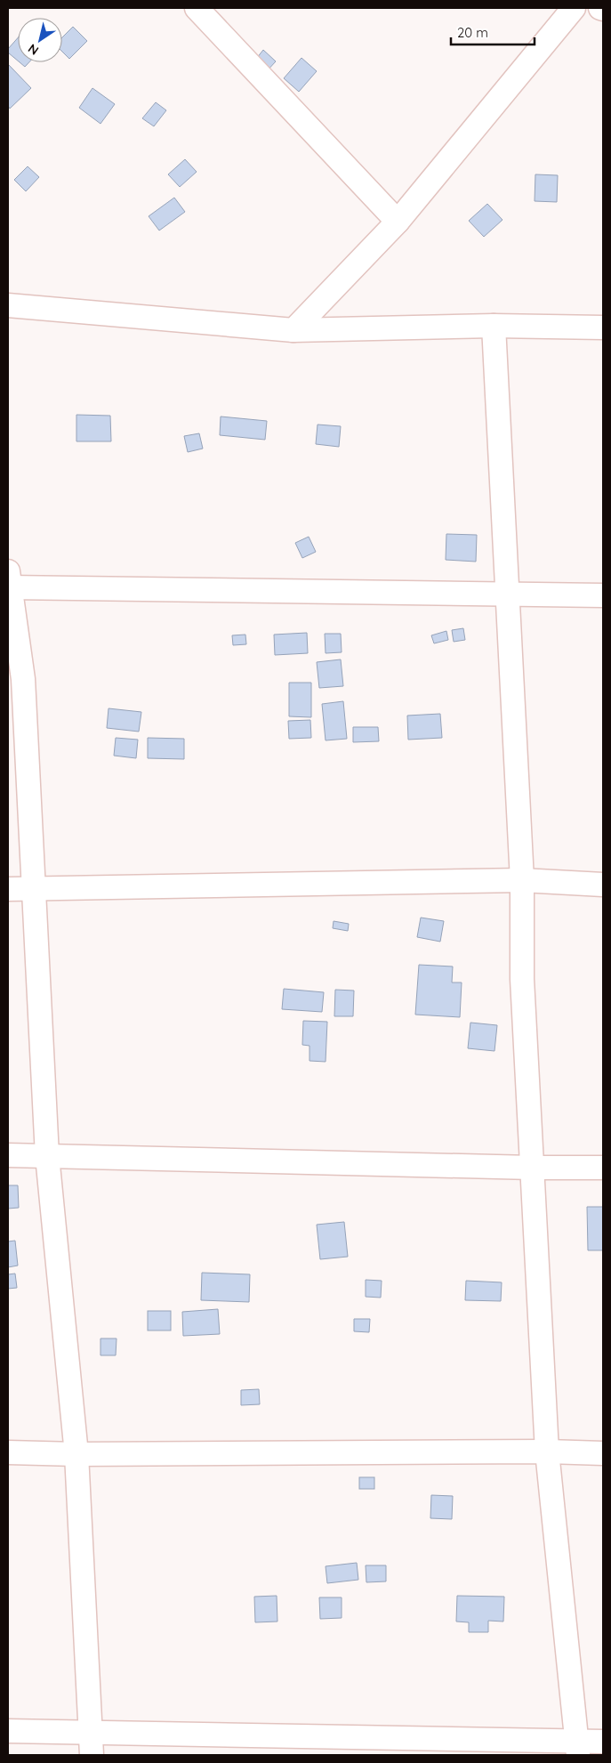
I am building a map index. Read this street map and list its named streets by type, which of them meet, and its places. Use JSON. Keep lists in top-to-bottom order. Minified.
{"scale_bar":"20 m","north":"bottom left"}
